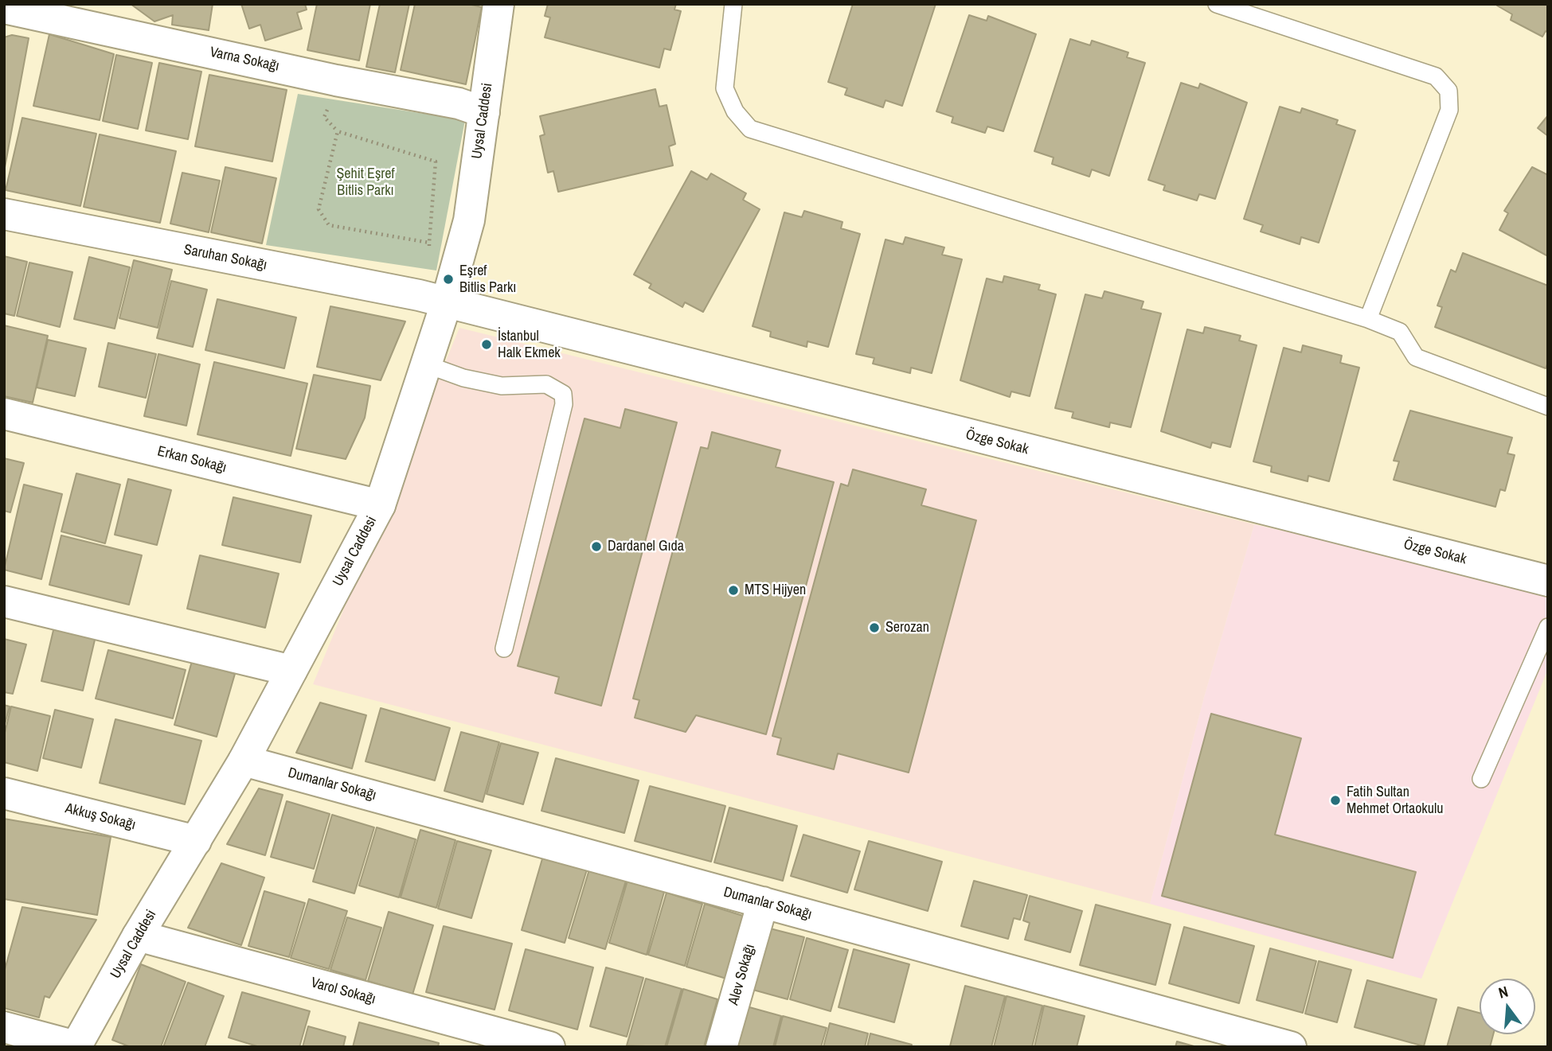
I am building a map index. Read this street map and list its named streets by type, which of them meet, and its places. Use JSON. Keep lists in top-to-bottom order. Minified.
{"streets":{"street":["Varna Sokağı","Uysal Caddesi","Saruhan Sokağı","Özge Sokak","Erkan Sokağı","Dumanlar Sokağı","Akkuş Sokağı","Alev Sokağı","Varol Sokağı"]},"crossings":[["Varna Sokağı","Uysal Caddesi"],["Uysal Caddesi","Saruhan Sokağı"],["Uysal Caddesi","Özge Sokak"],["Uysal Caddesi","Erkan Sokağı"],["Uysal Caddesi","Dumanlar Sokağı"],["Uysal Caddesi","Akkuş Sokağı"],["Uysal Caddesi","Varol Sokağı"],["Saruhan Sokağı","Özge Sokak"],["Dumanlar Sokağı","Alev Sokağı"]],"parks":["Şehit Eşref Bitlis Parkı"],"places":["Eşref Bitlis Parkı","İstanbul Halk Ekmek","Dardanel Gıda","MTS Hijyen","Serozan","Fatih Sultan Mehmet Ortaokulu"],"north":"top"}
